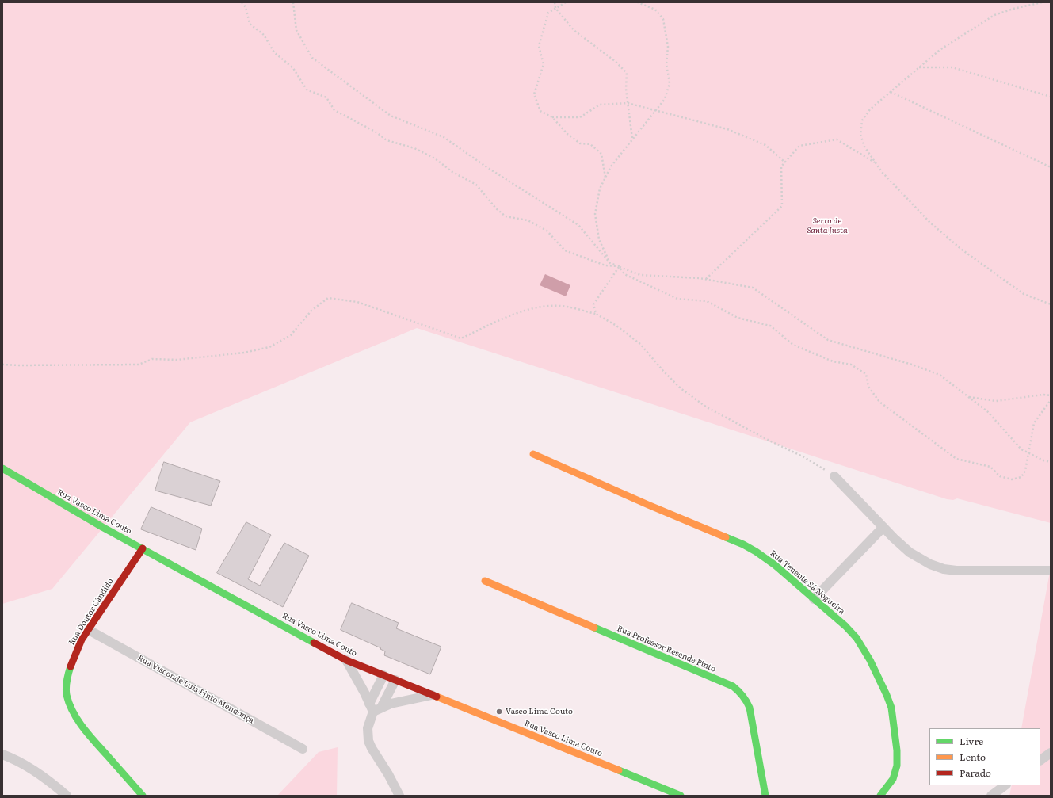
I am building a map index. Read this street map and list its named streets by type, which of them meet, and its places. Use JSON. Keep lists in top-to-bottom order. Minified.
{"streets":{"street":["Rua Vasco Lima Couto","Rua Tenente Sá Nogueira","Rua Doutor Cândido","Rua Professor Resende Pinto","Rua Visconde Luís Pinto Mendonça"]},"crossings":[["Rua Vasco Lima Couto","Rua Doutor Cândido"],["Rua Doutor Cândido","Rua Visconde Luís Pinto Mendonça"]],"parks":["Serra de Santa Justa"],"places":["Vasco Lima Couto"],"legend":["Livre","Lento","Parado"]}
